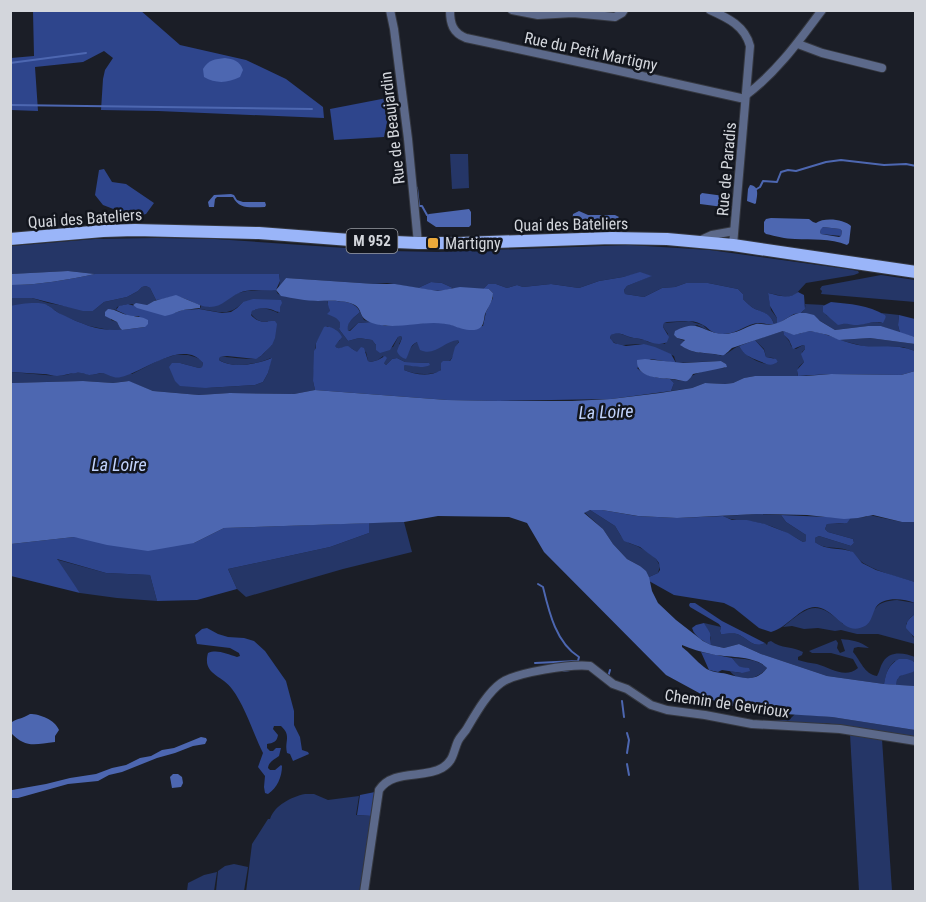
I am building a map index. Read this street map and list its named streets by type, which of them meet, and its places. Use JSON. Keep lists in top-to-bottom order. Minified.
{"streets":{"main road":["Quai des Bateliers","M 952"],"street":["Rue du Petit Martigny","Rue de Beaujardin","Rue de Paradis","Chemin de Gevrioux"]},"crossings":[["Rue du Petit Martigny","Rue de Paradis"],["Rue de Beaujardin","Quai des Bateliers"],["Rue de Paradis","Quai des Bateliers"]],"water":["La Loire"],"places":{"transit":["Martigny"]}}
